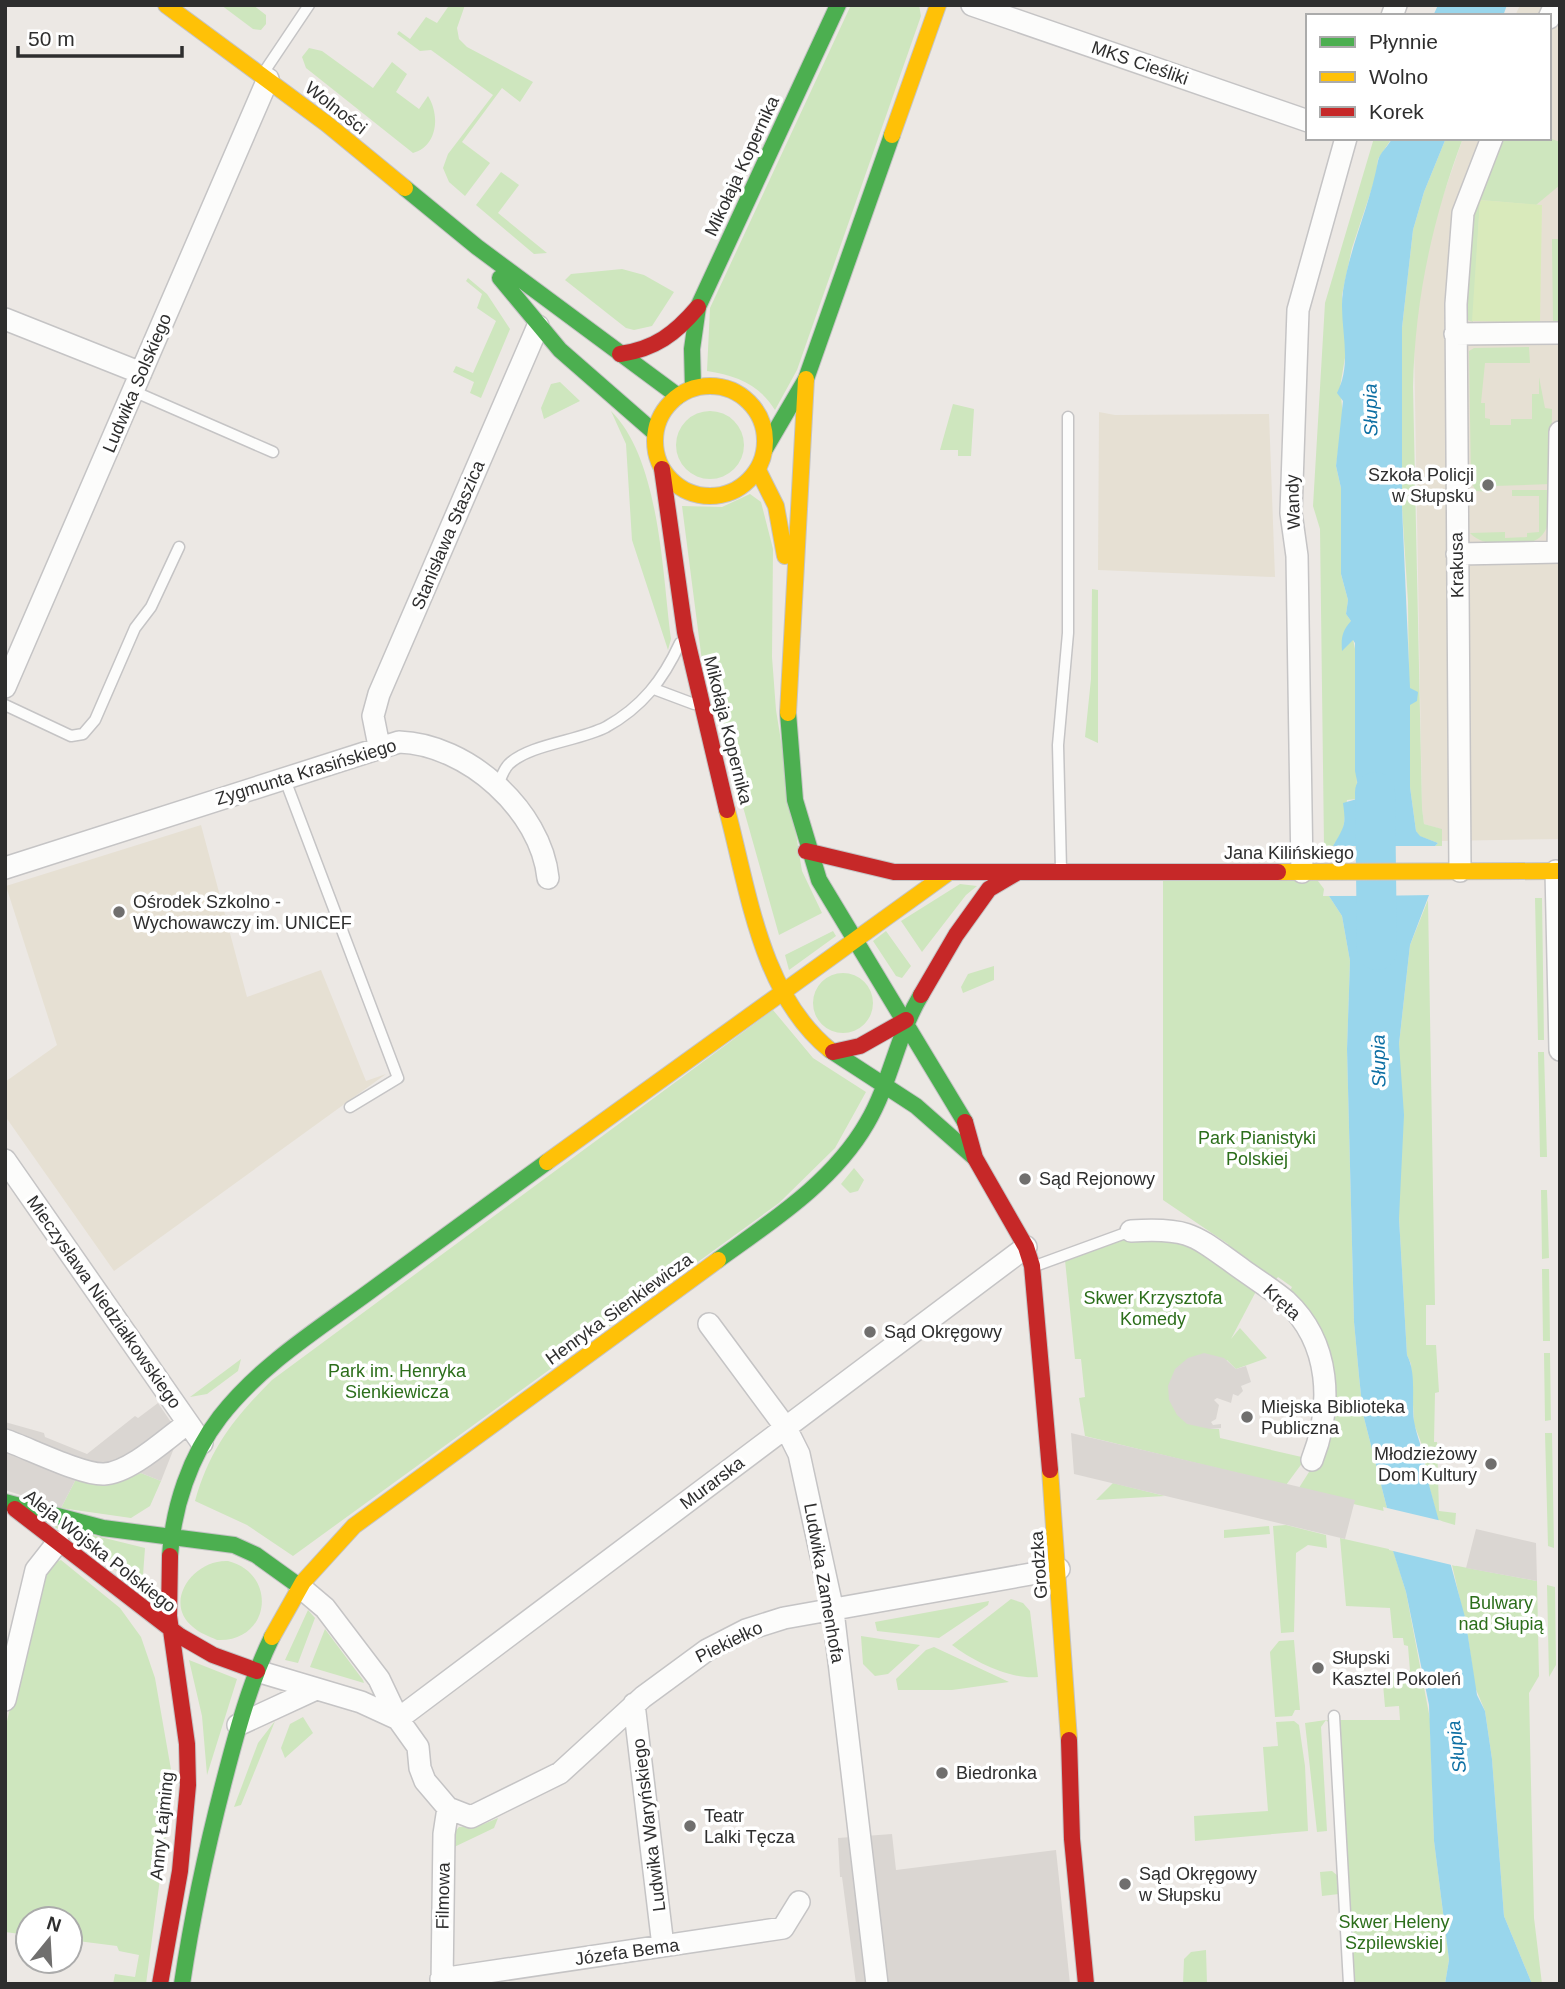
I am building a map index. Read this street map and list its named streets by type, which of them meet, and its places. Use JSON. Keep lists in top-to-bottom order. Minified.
{"streets":{"main road":["Wolności","Mikołaja Kopernika","Jana Kilińskiego","Henryka Sienkiewicza","Aleja Wojska Polskiego","Grodzka","Anny Łajming"],"street":["MKS Cieśliki","Ludwika Solskiego","Wandy","Stanisława Staszica","Krakusa","Zygmunta Krasińskiego","Mieczysława Niedziałkowskiego","Kręta","Murarska","Ludwika Zamenhofa","Piekiełko","Ludwika Waryńskiego","Filmowa","Józefa Bema"]},"crossings":[["Wolności","Mikołaja Kopernika"],["Wolności","Ludwika Solskiego"],["Wolności","Stanisława Staszica"],["Mikołaja Kopernika","Grodzka"],["Wandy","Jana Kilińskiego"],["Stanisława Staszica","Zygmunta Krasińskiego"],["Krakusa","Jana Kilińskiego"],["Henryka Sienkiewicza","Aleja Wojska Polskiego"],["Henryka Sienkiewicza","Grodzka"],["Murarska","Grodzka"],["Murarska","Ludwika Zamenhofa"],["Aleja Wojska Polskiego","Anny Łajming"],["Grodzka","Piekiełko"],["Ludwika Zamenhofa","Piekiełko"],["Piekiełko","Ludwika Waryńskiego"],["Piekiełko","Filmowa"],["Ludwika Waryńskiego","Józefa Bema"],["Filmowa","Józefa Bema"]],"water":["Słupia"],"parks":["Park Pianistyki Polskiej","Skwer Krzysztofa Komedy","Park im. Henryka Sienkiewicza","Bulwary nad Słupią","Skwer Heleny Szpilewskiej"],"places":["Szkoła Policji w Słupsku","Ośrodek Szkolno - Wychowawczy im. UNICEF","Sąd Rejonowy","Sąd Okręgowy","Miejska Biblioteka Publiczna","Młodzieżowy Dom Kultury","Słupski Kasztel Pokoleń","Biedronka","Teatr Lalki Tęcza","Sąd Okręgowy w Słupsku"],"legend":["Płynnie","Wolno","Korek"],"scale_bar":"50 m","north":"top"}
